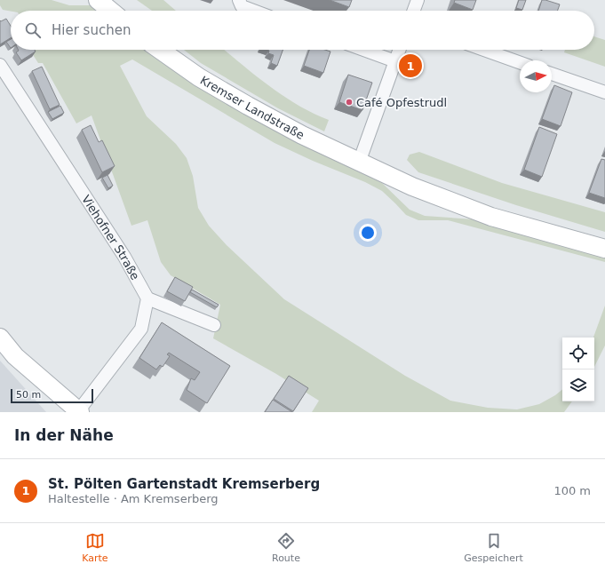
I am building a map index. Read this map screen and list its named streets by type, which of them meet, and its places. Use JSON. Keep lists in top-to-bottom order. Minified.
{"streets":{"main road":["Kremser Landstraße"],"street":["Viehofner Straße"]},"places":["Café Opfestrudl"],"scale_bar":"50 m","north":"right","page":{"search":"Hier suchen","pins":"1","scale":"50 m","heading":"In der Nähe","list":[{"mark":"1","name":"St. Pölten Gartenstadt Kremserberg","note":"Haltestelle · Am Kremserberg","value":"100 m"}],"nav":["Karte","Route","Gespeichert"]}}
